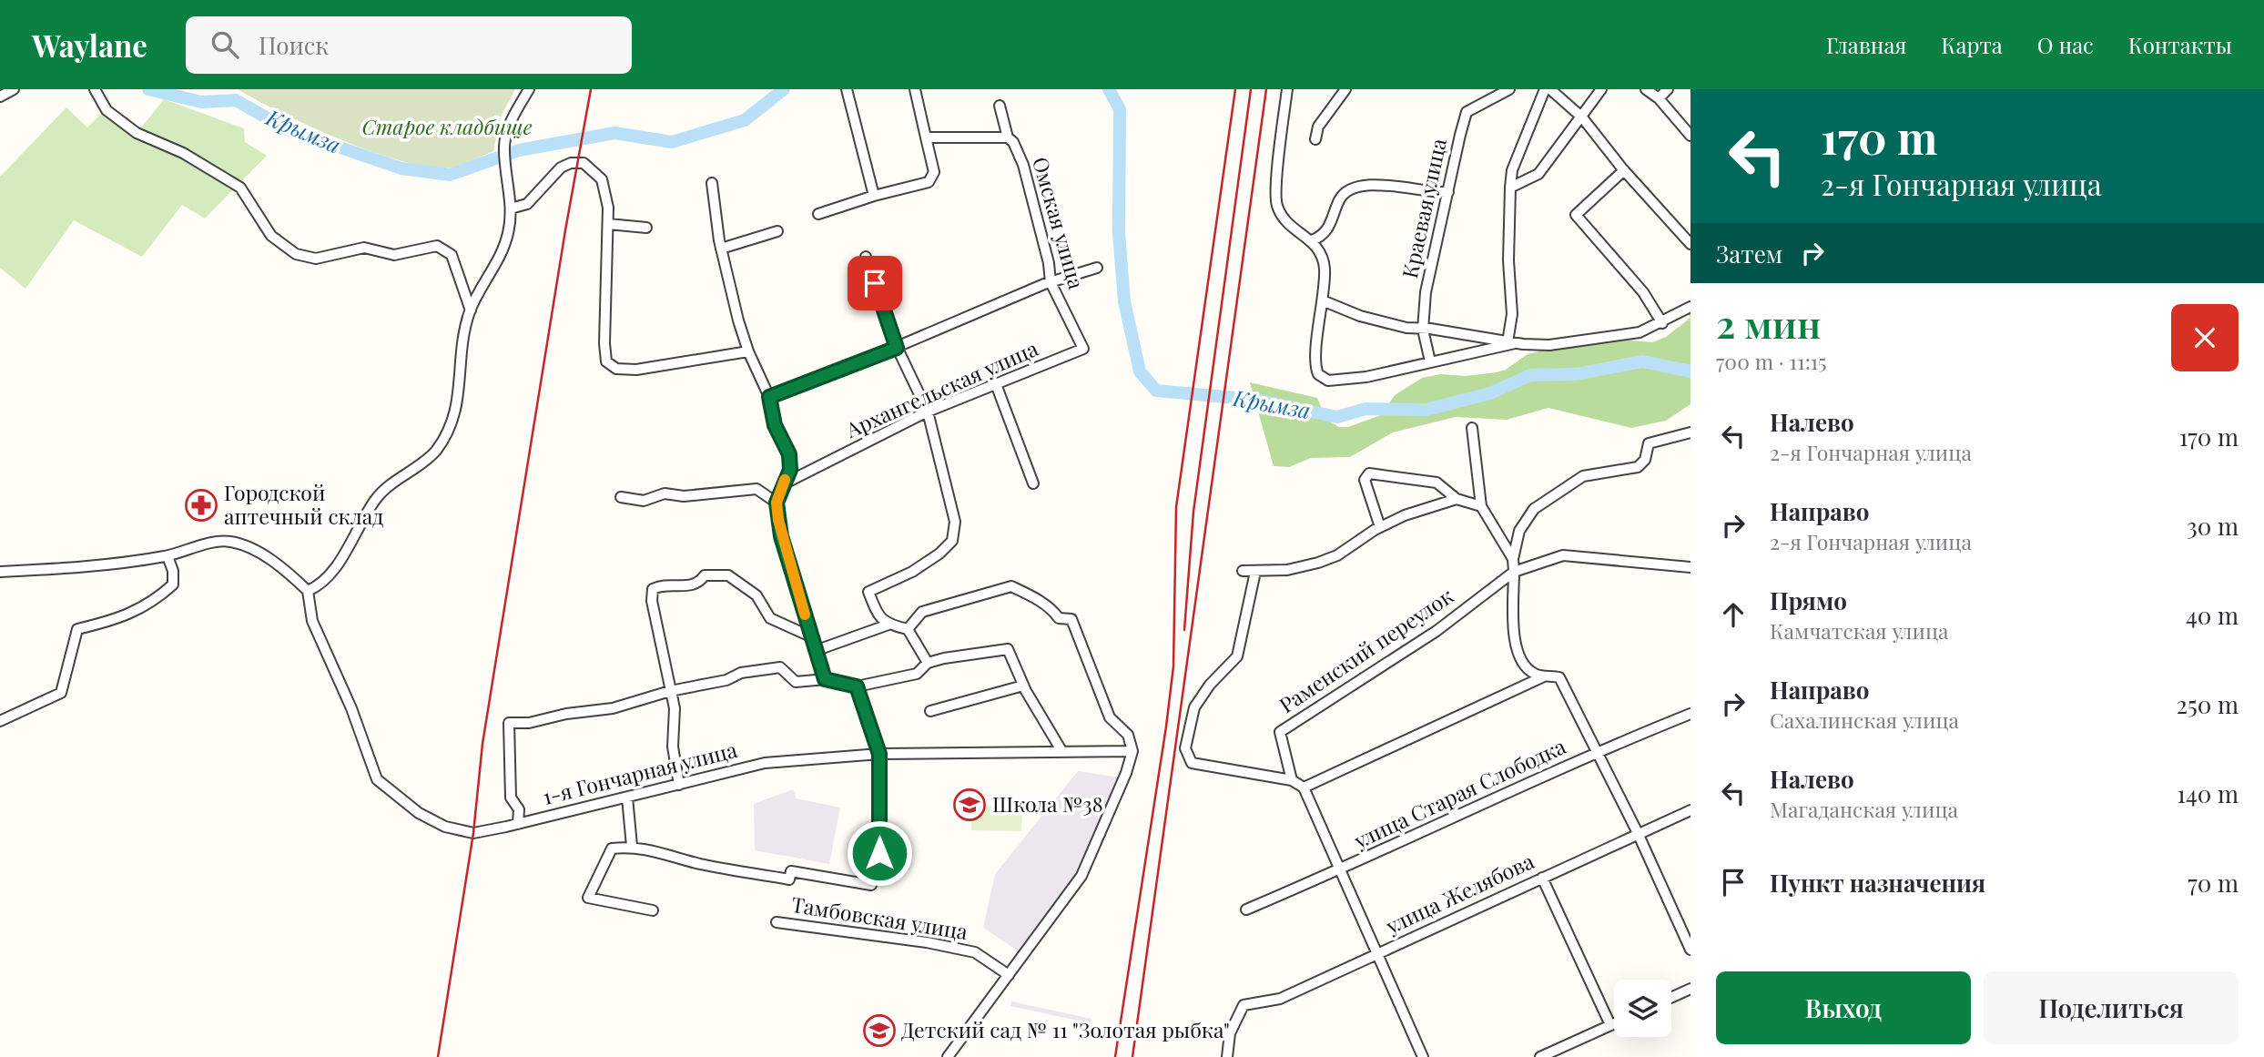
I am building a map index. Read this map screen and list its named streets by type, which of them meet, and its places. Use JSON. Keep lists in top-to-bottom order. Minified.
{"streets":{"street":["Краевая улица","Омская улица","Архангельская улица","Раменский переулок","1-я Гончарная улица","улица Старая Слободка","улица Желябова","Тамбовская улица"]},"crossings":[["Омская улица","Архангельская улица"],["1-я Гончарная улица","Тамбовская улица"]],"water":["Крымза"],"parks":["Старое кладбище"],"places":{"pharmacy":["Городской аптечный склад"],"school or university":["Школа №38","Детский сад № 11 \"Золотая рыбка\""]},"page":{"header":"Waylane","search":"Поиск","nav":["Главная","Карта","О нас","Контакты"],"turn":["170 m","2-я Гончарная улица"],"then":"Затем","heading":["2 мин","700 m · 11:15"],"list":[{"name":"Налево","note":"2-я Гончарная улица","value":"170 m"},{"name":"Направо","note":"2-я Гончарная улица","value":"30 m"},{"name":"Прямо","note":"Камчатская улица","value":"40 m"},{"name":"Направо","note":"Сахалинская улица","value":"250 m"},{"name":"Налево","note":"Магаданская улица","value":"140 m"},{"name":"Пункт назначения","value":"70 m"}],"buttons":["Выход","Поделиться"]}}
